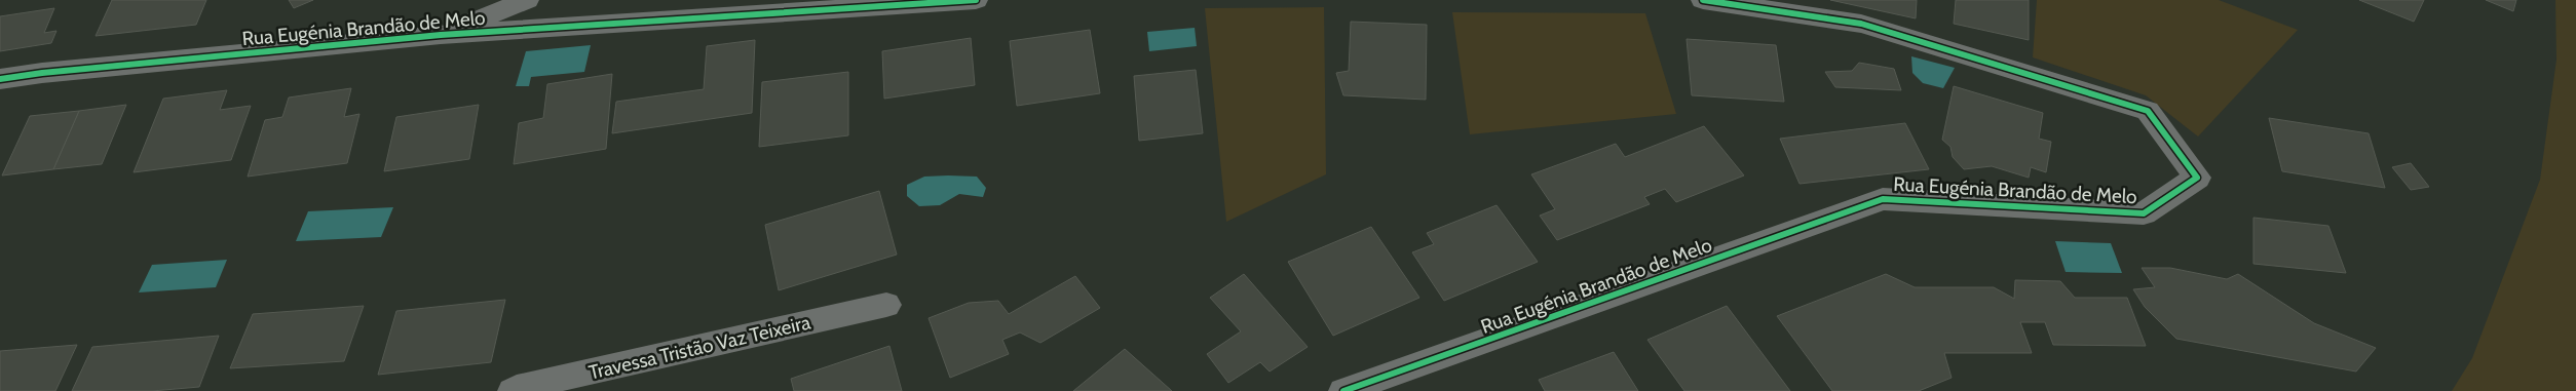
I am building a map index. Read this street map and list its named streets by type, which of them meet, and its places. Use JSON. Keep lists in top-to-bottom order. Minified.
{"streets":{"street":["Rua Eugénia Brandão de Melo","Travessa Tristão Vaz Teixeira"]}}
